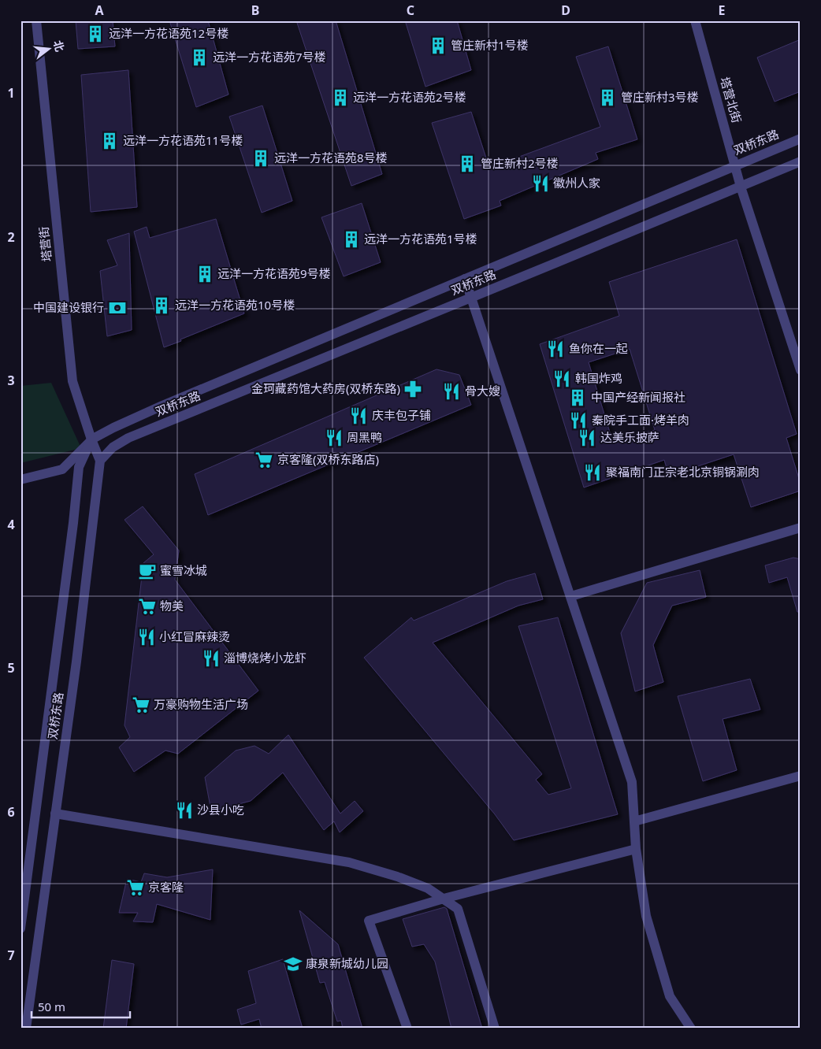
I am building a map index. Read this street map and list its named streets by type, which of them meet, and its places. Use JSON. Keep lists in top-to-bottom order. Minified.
{"streets":{"street":["塔营北街","双桥东路","塔营街"]},"crossings":[["塔营北街","双桥东路"],["双桥东路","塔营街"]],"places":{"building":["远洋一方花语苑12号楼","管庄新村1号楼","远洋一方花语苑7号楼","远洋一方花语苑2号楼","管庄新村3号楼","远洋一方花语苑11号楼","远洋一方花语苑8号楼","管庄新村2号楼","远洋一方花语苑1号楼","远洋一方花语苑9号楼","远洋一方花语苑10号楼","中国产经新闻报社"],"restaurant":["徽州人家","鱼你在一起","韩国炸鸡","骨大嫂","庆丰包子铺","秦院手工面·烤羊肉","周黑鸭","达美乐披萨","聚福南门正宗老北京铜锅涮肉","小红冒麻辣烫","淄博烧烤小龙虾","沙县小吃"],"bank":["中国建设银行"],"pharmacy":["金珂藏药馆大药房(双桥东路)"],"supermarket":["京客隆(双桥东路店)","物美","万豪购物生活广场","京客隆"],"cafe":["蜜雪冰城"],"school or university":["康泉新城幼儿园"]},"scale_bar":"50 m","north":"right","grid":{"columns":["A","B","C","D","E"],"rows":["1","2","3","4","5","6","7"]}}
